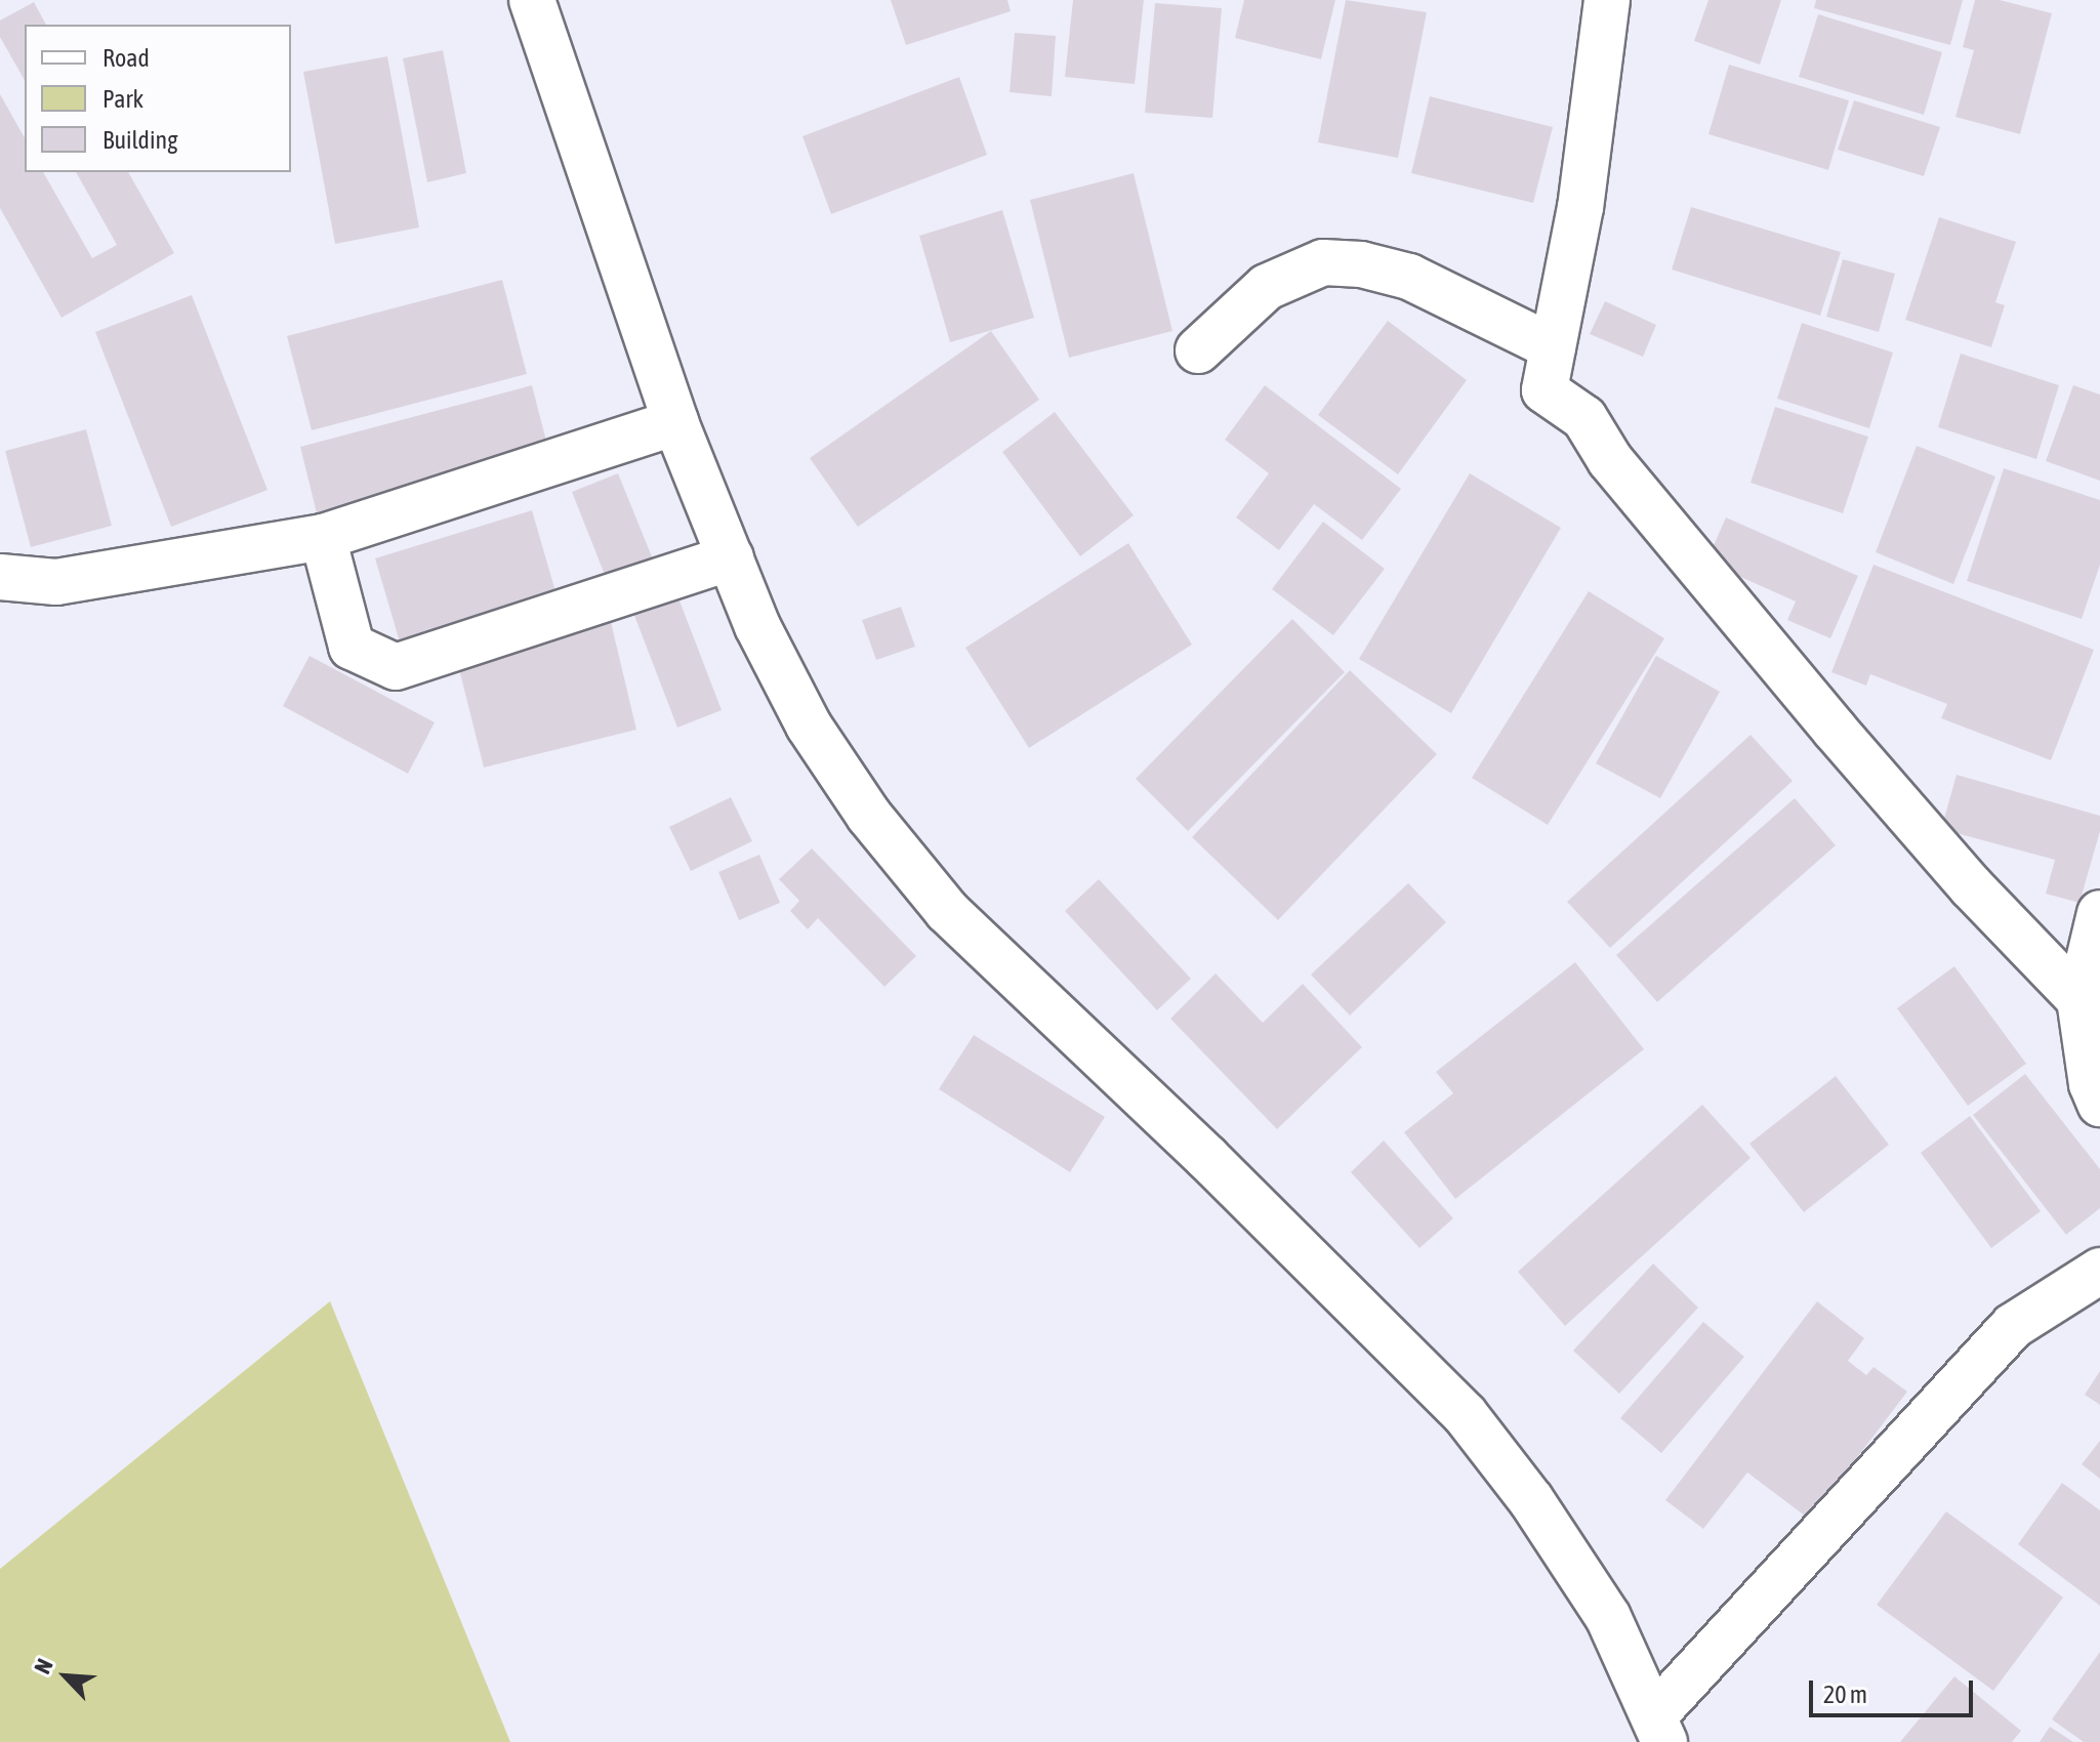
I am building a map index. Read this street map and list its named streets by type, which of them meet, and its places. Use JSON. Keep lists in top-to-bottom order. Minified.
{"legend":["Road","Park","Building"],"scale_bar":"20 m","north":"top left"}
